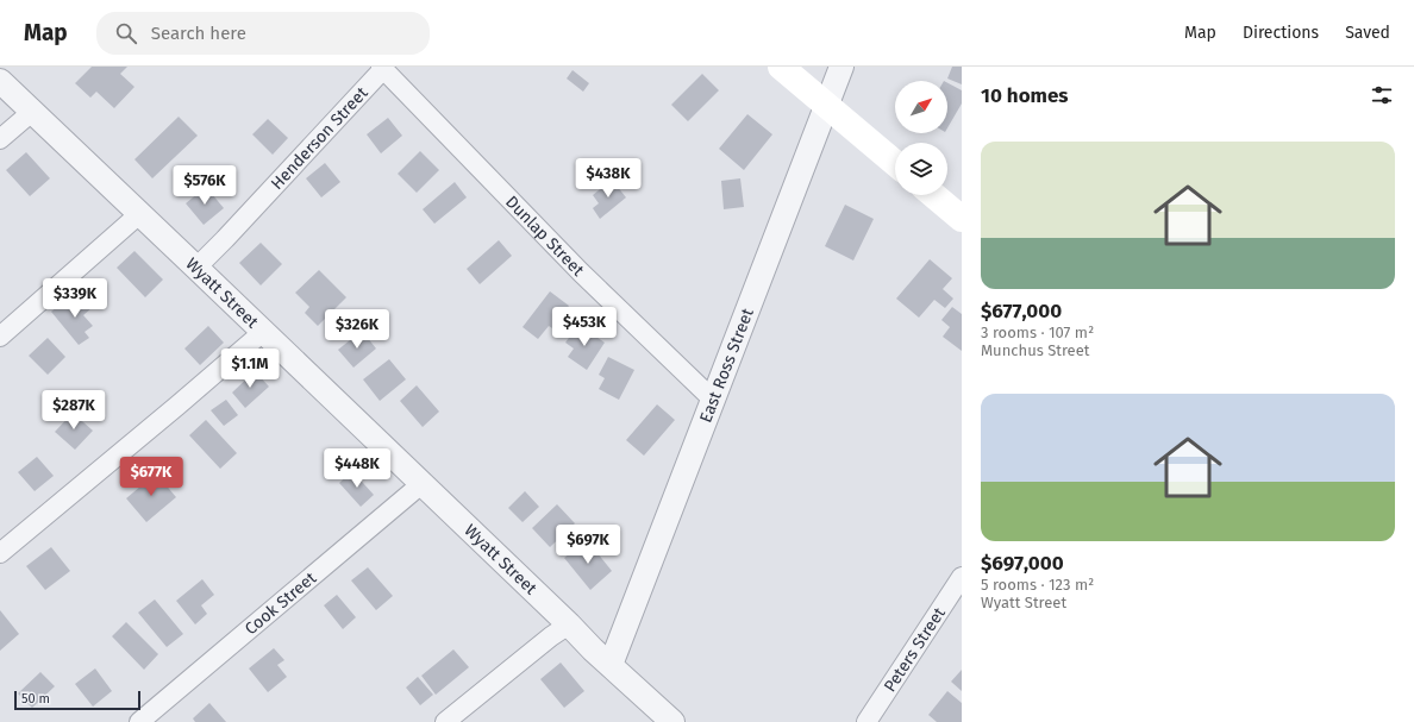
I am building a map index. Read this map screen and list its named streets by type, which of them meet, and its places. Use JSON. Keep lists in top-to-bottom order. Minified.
{"streets":{"street":["Henderson Street","Dunlap Street","Wyatt Street","East Ross Street","Cook Street","Peters Street"]},"crossings":[["Henderson Street","Dunlap Street"],["Henderson Street","Wyatt Street"],["Dunlap Street","East Ross Street"],["Wyatt Street","East Ross Street"],["Wyatt Street","Cook Street"]],"scale_bar":"50 m","north":"top right","page":{"header":"Map","search":"Search here","nav":["Map","Directions","Saved"],"heading":"10 homes","list":[{"name":"$677,000","note":"3 rooms · 107 m² · Munchus Street"},{"name":"$697,000","note":"5 rooms · 123 m² · Wyatt Street"}],"price":["$438K","$576K","$339K","$453K","$326K","$1.1M","$287K","$448K","$677K","$697K"],"scale":"50 m"}}
